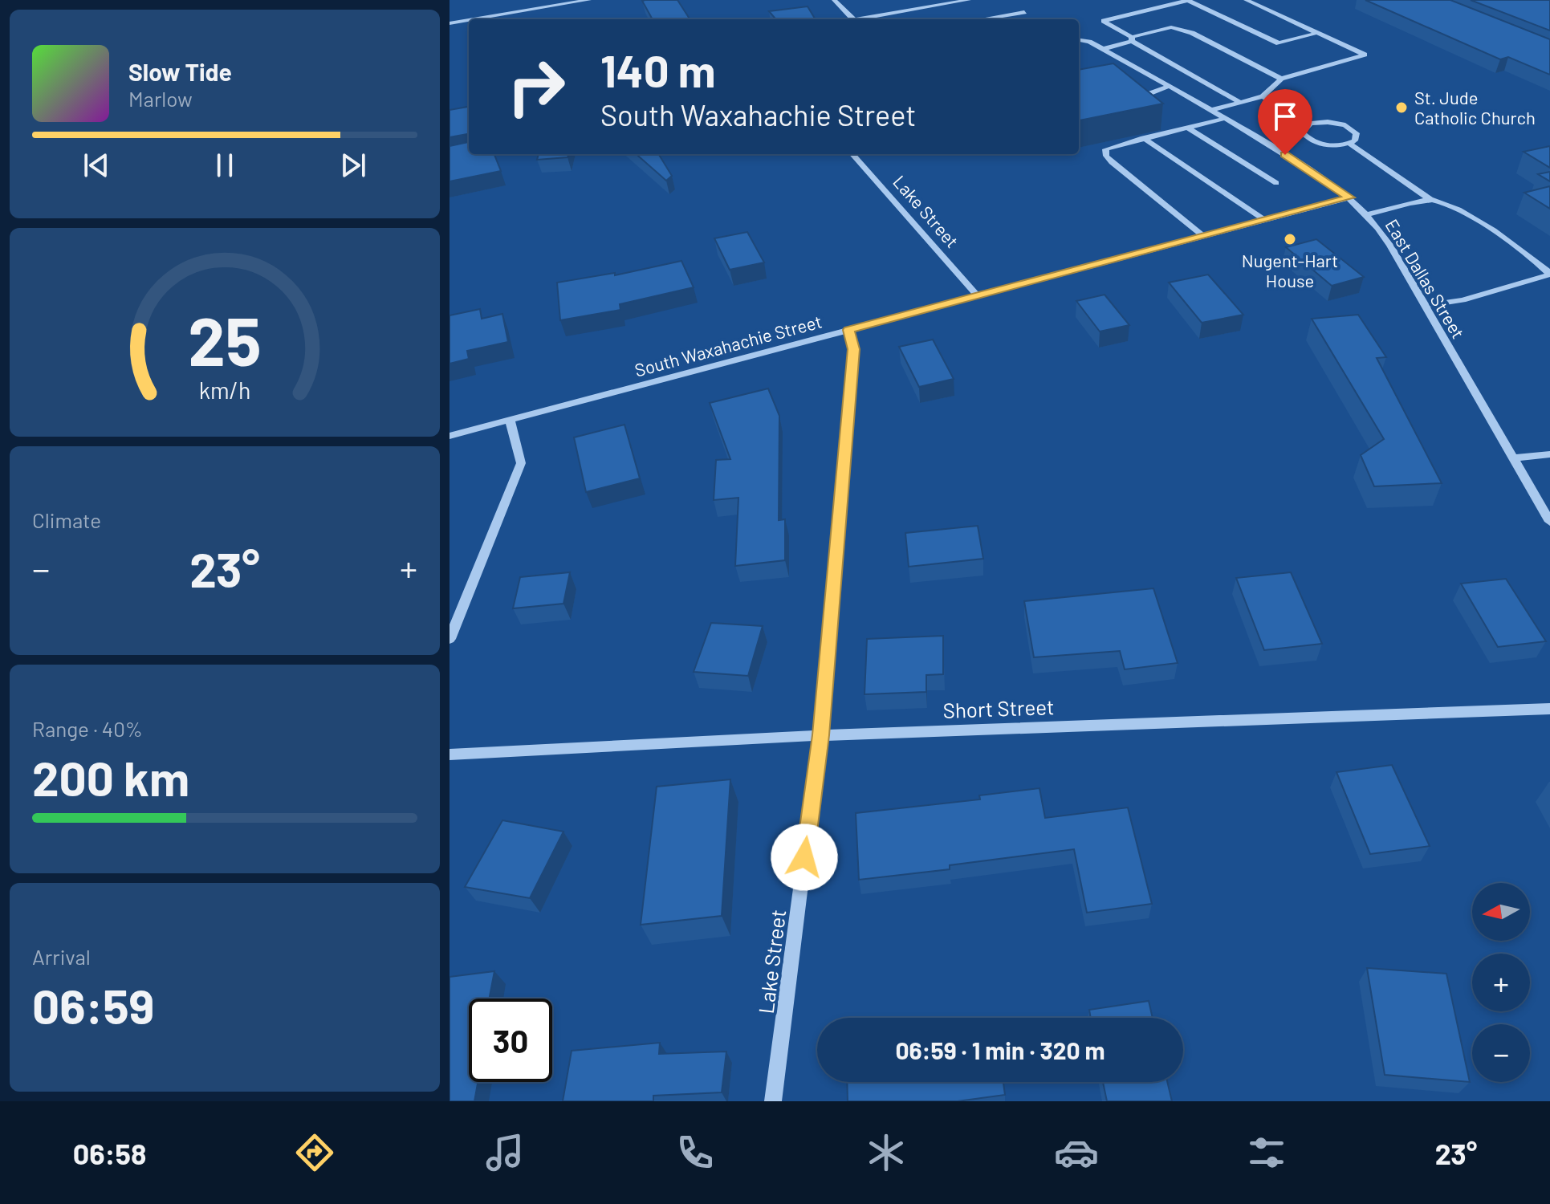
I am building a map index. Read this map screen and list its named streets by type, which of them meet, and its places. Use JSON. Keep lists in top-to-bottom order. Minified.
{"streets":{"street":["Lake Street","East Dallas Street","South Waxahachie Street","Short Street"]},"crossings":[["Lake Street","South Waxahachie Street"],["Lake Street","Short Street"],["East Dallas Street","South Waxahachie Street"]],"places":["St. Jude Catholic Church","Nugent-Hart House"],"north":"left","page":{"turn":["140 m","South Waxahachie Street"],"song":["Slow Tide","Marlow"],"tile":["Climate",["Range · 40%","200 km"],["Arrival","06:59"]],"heat":["−","23°","+"],"map_buttons":["+","−"],"limit":"30","trip":"06:59 · 1 min · 320 m","tabs":["06:58","23°"],"gauge":["25","km/h"]}}
